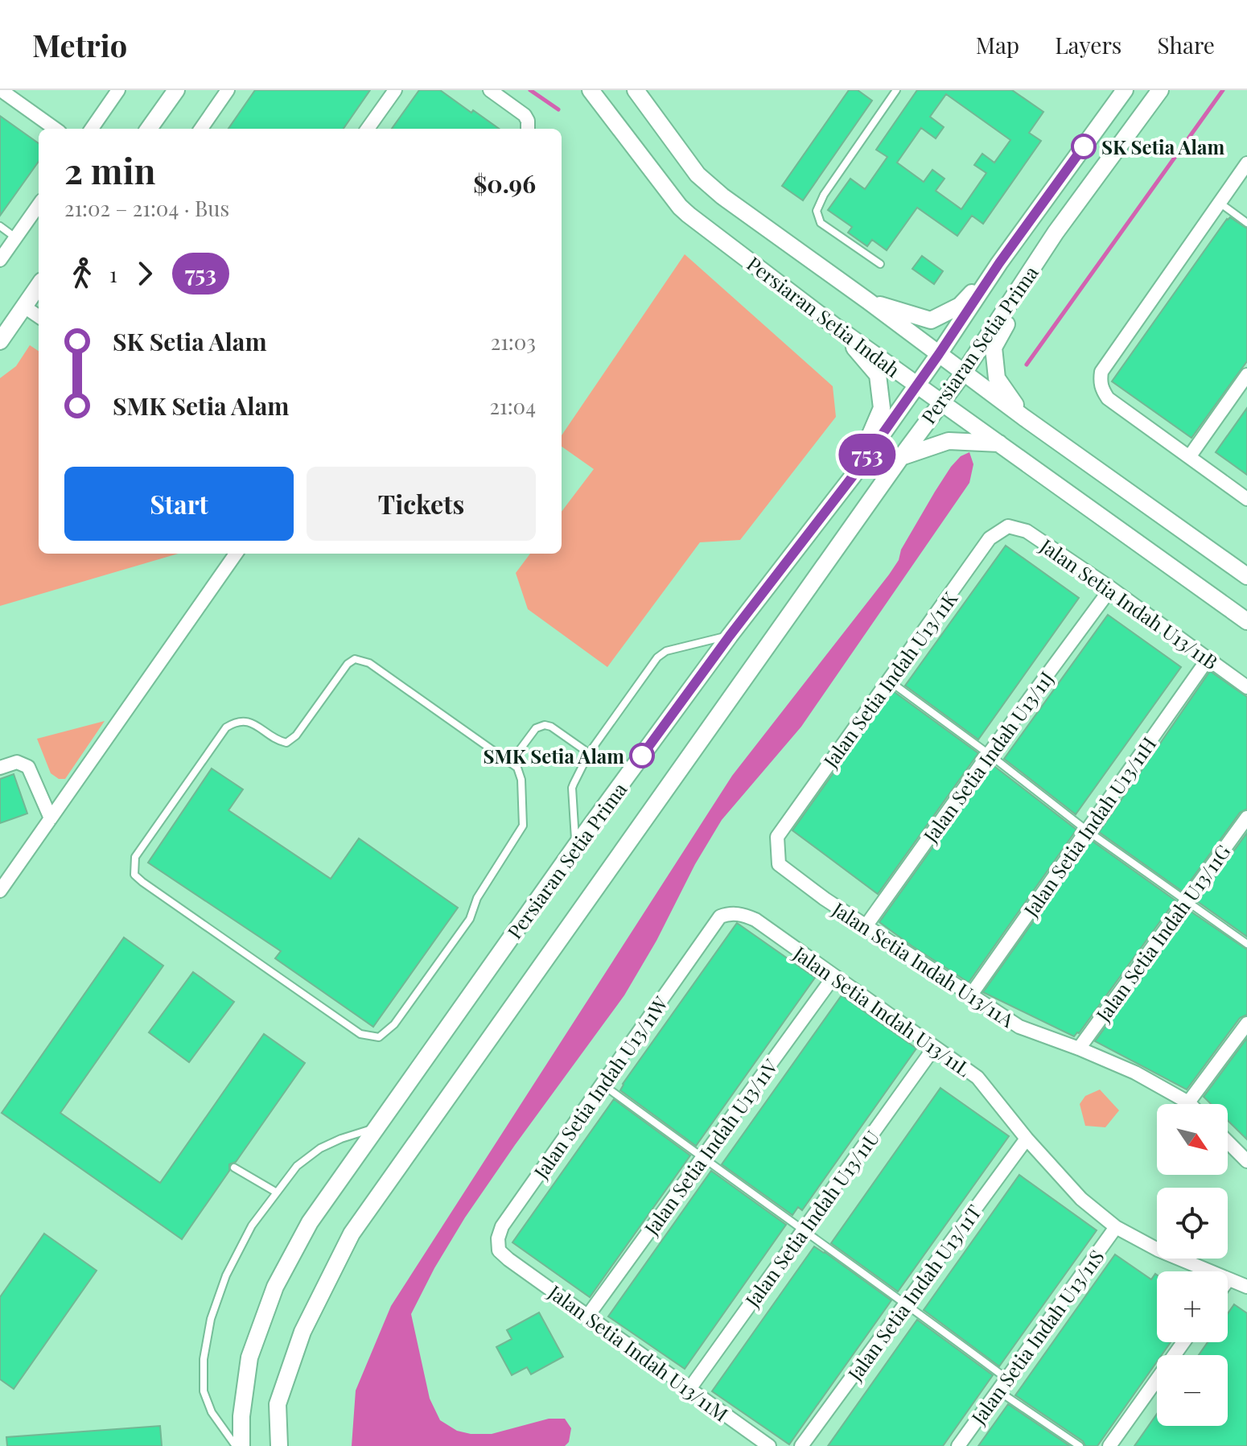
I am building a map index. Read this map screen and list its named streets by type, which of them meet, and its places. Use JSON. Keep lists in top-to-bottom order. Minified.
{"streets":{"street":["Persiaran Setia Indah","Persiaran Setia Prima","Jalan Setia Indah U13/11B","Jalan Setia Indah U13/11K","Jalan Setia Indah U13/11J","Jalan Setia Indah U13/11H","Jalan Setia Indah U13/11G","Jalan Setia Indah U13/11A","Jalan Setia Indah U13/11L","Jalan Setia Indah U13/11W","Jalan Setia Indah U13/11V","Jalan Setia Indah U13/11U","Jalan Setia Indah U13/11T","Jalan Setia Indah U13/11S","Jalan Setia Indah U13/11M"]},"crossings":[["Persiaran Setia Indah","Persiaran Setia Prima"],["Jalan Setia Indah U13/11B","Jalan Setia Indah U13/11K"],["Jalan Setia Indah U13/11B","Jalan Setia Indah U13/11J"],["Jalan Setia Indah U13/11B","Jalan Setia Indah U13/11H"],["Jalan Setia Indah U13/11K","Jalan Setia Indah U13/11A"],["Jalan Setia Indah U13/11J","Jalan Setia Indah U13/11A"],["Jalan Setia Indah U13/11H","Jalan Setia Indah U13/11A"],["Jalan Setia Indah U13/11G","Jalan Setia Indah U13/11A"],["Jalan Setia Indah U13/11L","Jalan Setia Indah U13/11W"],["Jalan Setia Indah U13/11L","Jalan Setia Indah U13/11V"],["Jalan Setia Indah U13/11L","Jalan Setia Indah U13/11U"],["Jalan Setia Indah U13/11L","Jalan Setia Indah U13/11T"],["Jalan Setia Indah U13/11L","Jalan Setia Indah U13/11S"],["Jalan Setia Indah U13/11W","Jalan Setia Indah U13/11M"],["Jalan Setia Indah U13/11V","Jalan Setia Indah U13/11M"],["Jalan Setia Indah U13/11U","Jalan Setia Indah U13/11M"]],"places":["SK Setia Alam","SMK Setia Alam"],"lines":["bus line 753"],"north":"bottom right","page":{"header":"Metrio","nav":["Map","Layers","Share"],"on_map":"753","heading":["2 min","21:02 – 21:04 · Bus","$0.96"],"legs":["1","753"],"list":[{"name":"SK Setia Alam","value":"21:03"},{"name":"SMK Setia Alam","value":"21:04"}],"buttons":["Start","Tickets"],"map_buttons":["+","−"]}}
